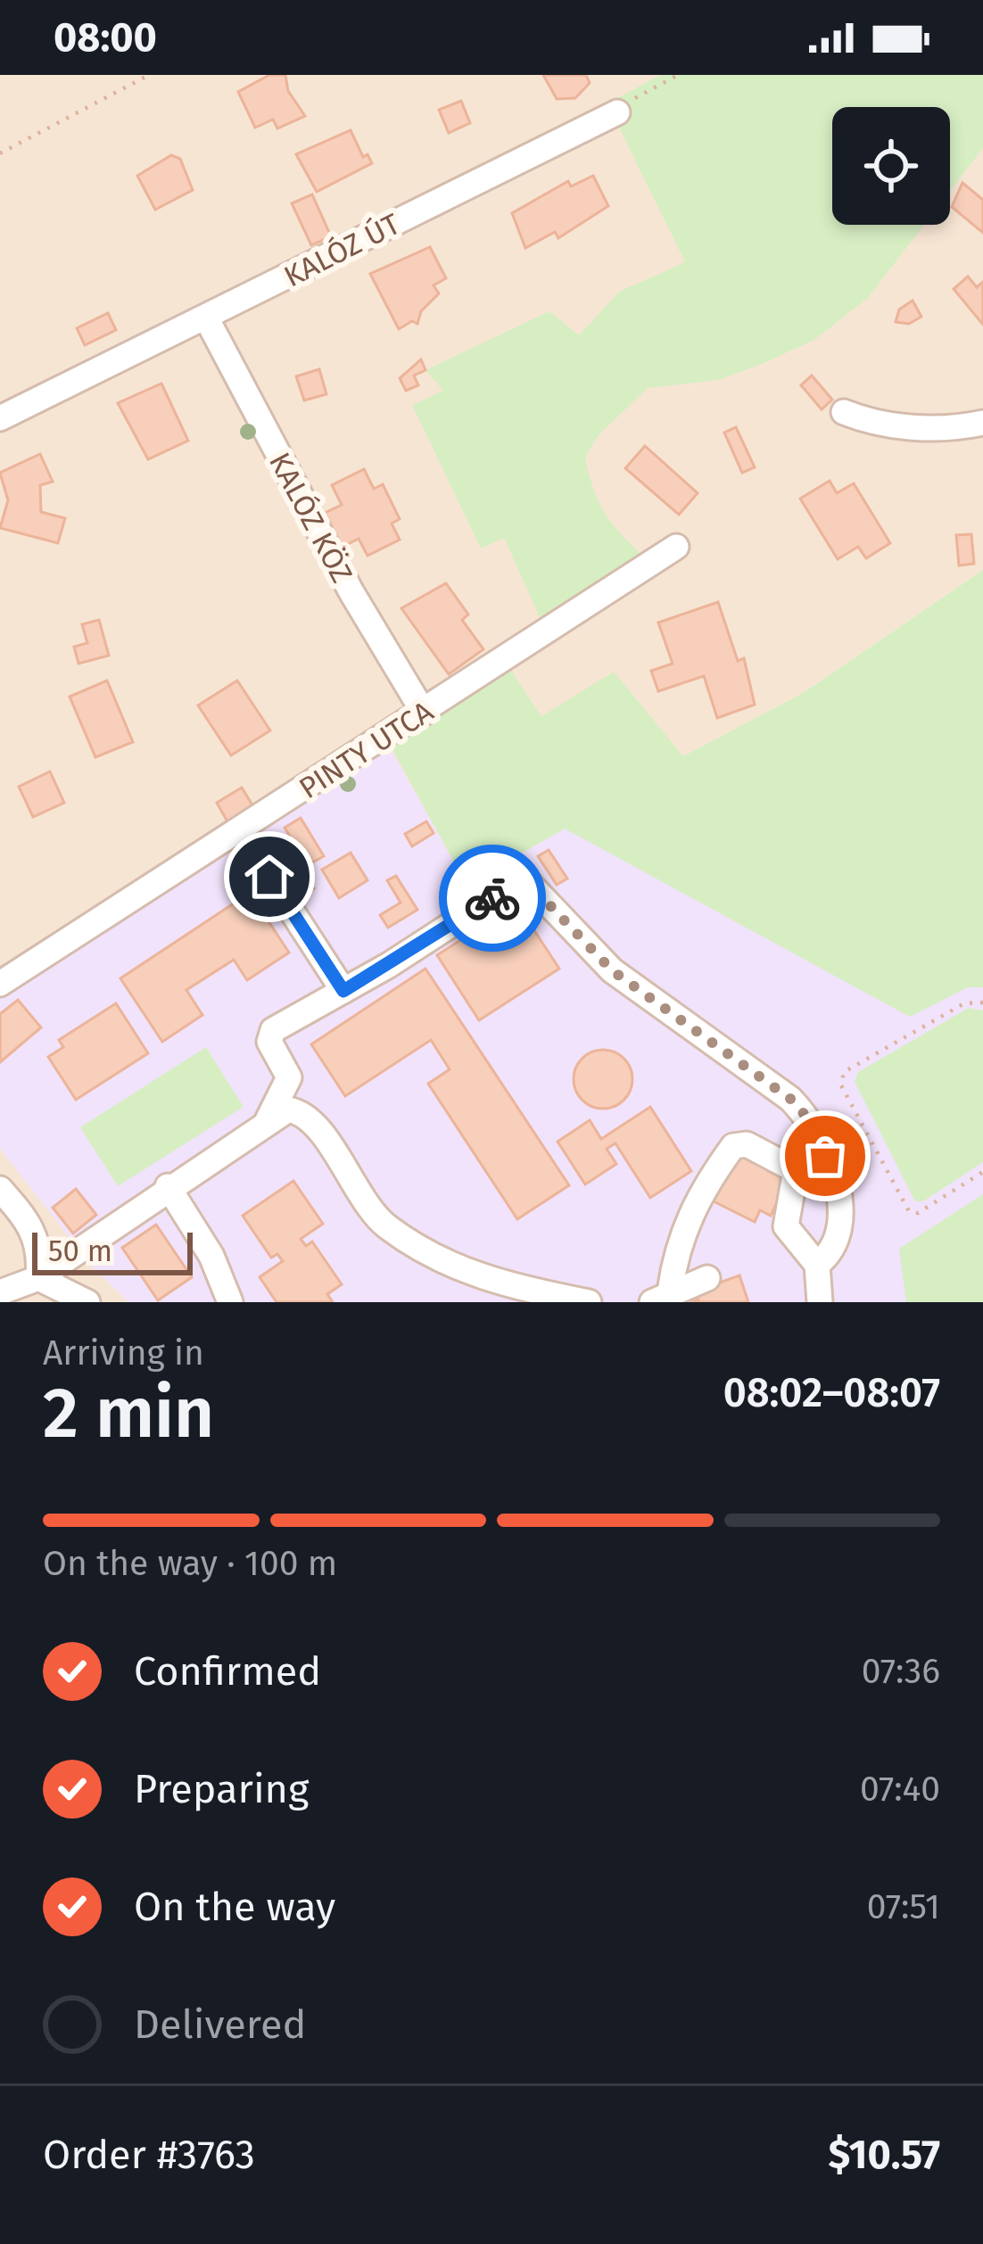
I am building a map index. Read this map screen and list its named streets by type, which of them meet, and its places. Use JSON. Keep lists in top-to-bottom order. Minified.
{"streets":{"street":["KALÓZ ÚT","KALÓZ KÖZ","PINTY UTCA"]},"crossings":[["KALÓZ ÚT","KALÓZ KÖZ"],["KALÓZ KÖZ","PINTY UTCA"]],"scale_bar":"50 m","page":{"status":"08:00","scale":"50 m","heading":["2 min","Arriving in","08:02–08:07"],"panel":["Order #3763","$10.57"],"bar":"On the way · 100 m","list":[["Confirmed","07:36"],["Preparing","07:40"],["On the way","07:51"],"Delivered"]}}
